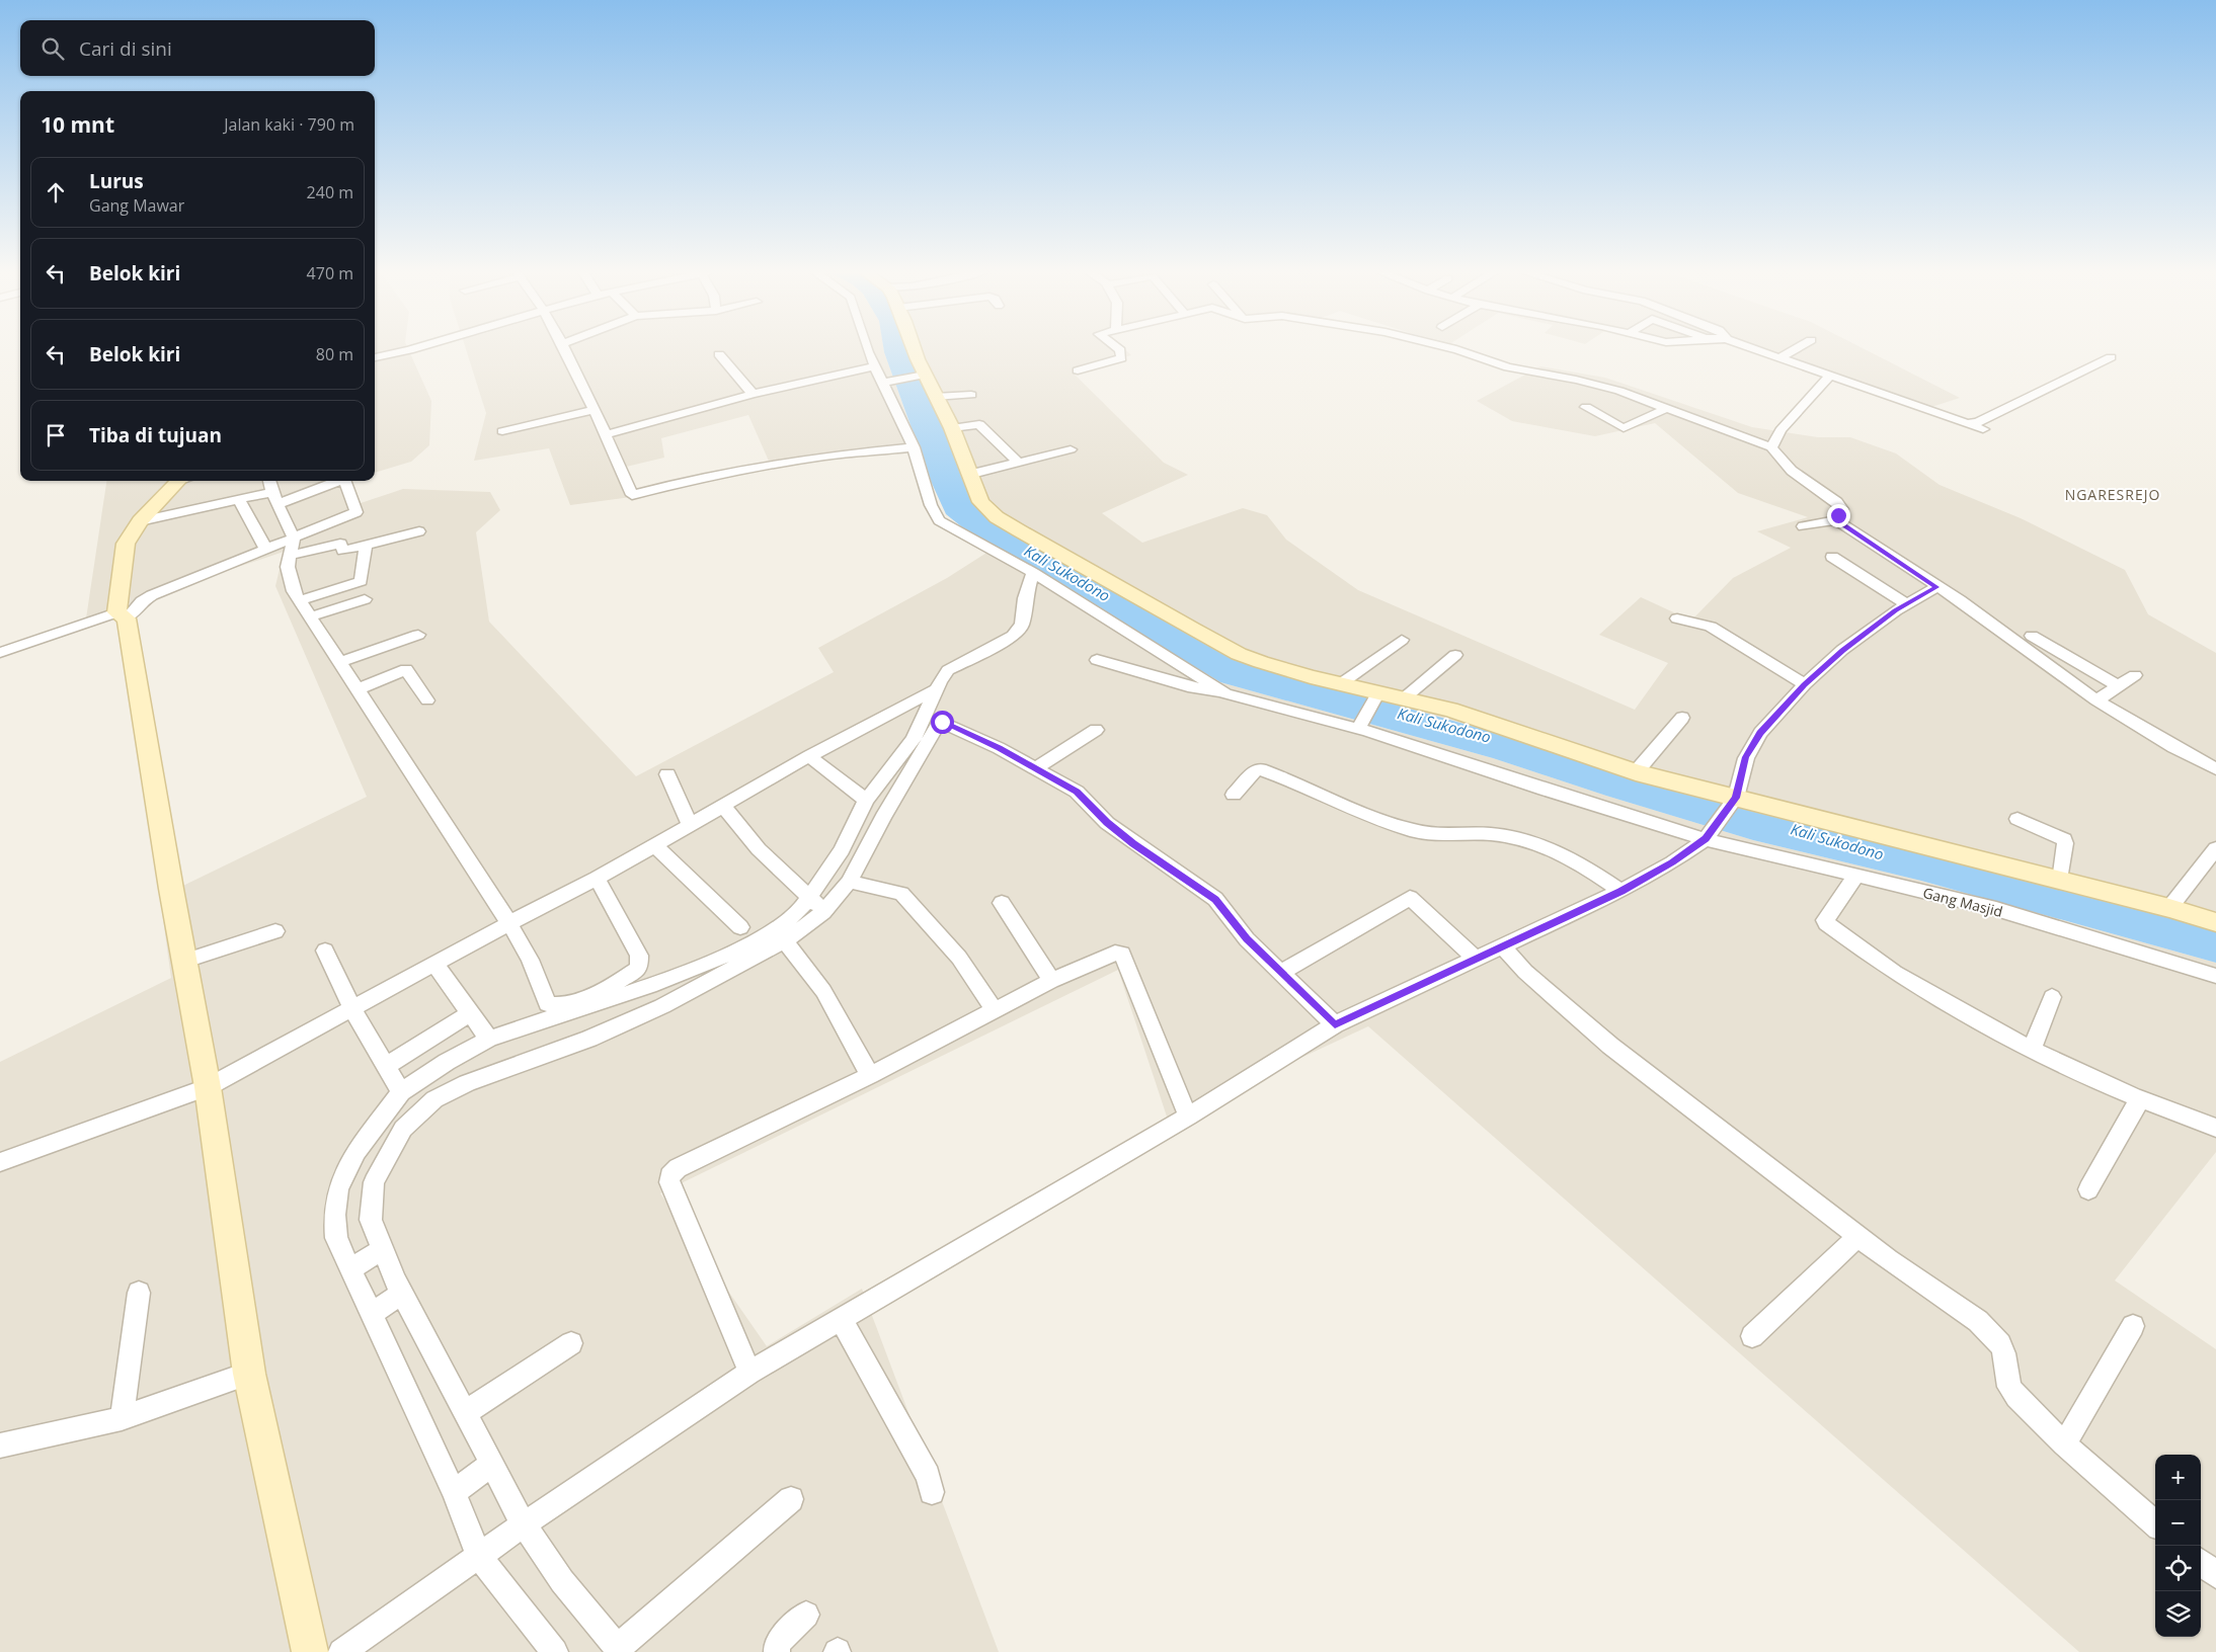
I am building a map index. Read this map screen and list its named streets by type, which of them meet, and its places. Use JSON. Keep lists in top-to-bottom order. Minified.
{"streets":{"street":["Gang Masjid"]},"districts":["NGARESREJO"],"water":["Kali Sukodono"],"page":{"search":"Cari di sini","heading":["10 mnt","Jalan kaki · 790 m"],"list":[["Lurus","Gang Mawar","240 m"],["Belok kiri","470 m"],["Belok kiri","80 m"],"Tiba di tujuan"],"map_buttons":["+","−"]}}
